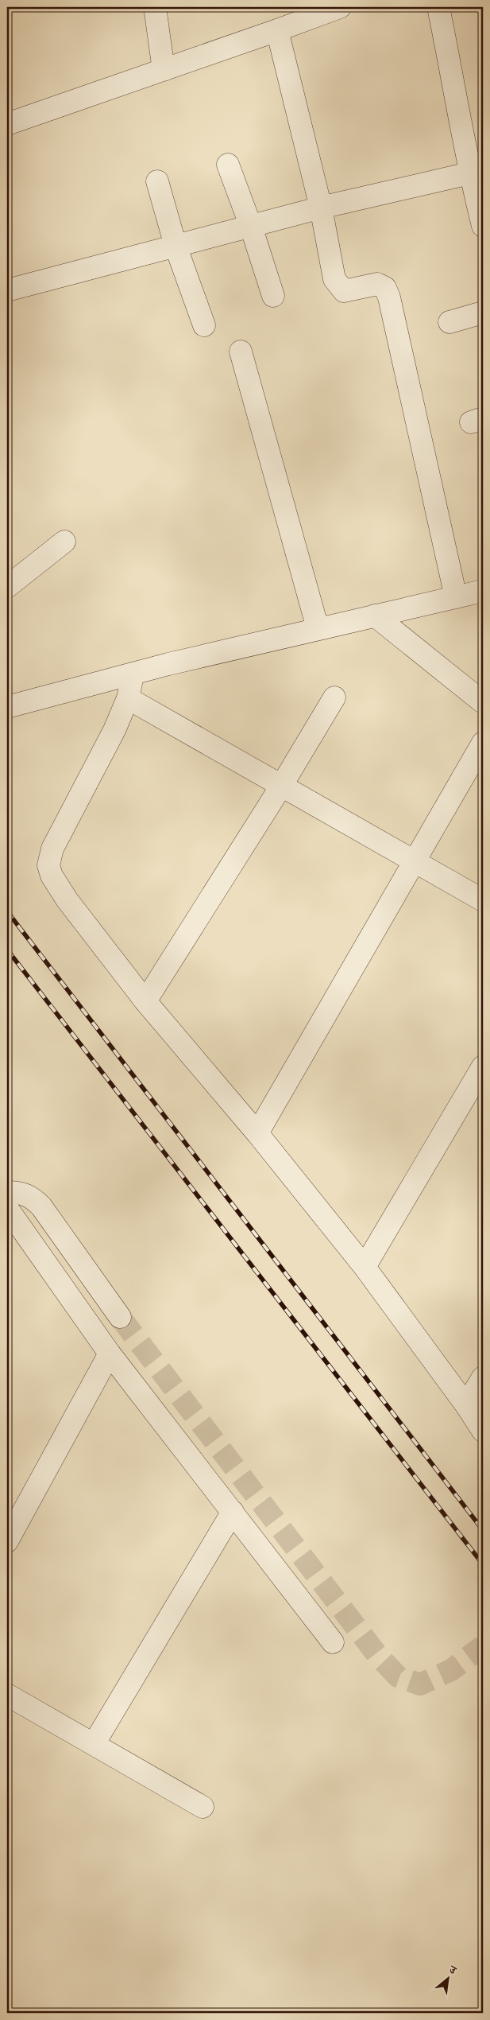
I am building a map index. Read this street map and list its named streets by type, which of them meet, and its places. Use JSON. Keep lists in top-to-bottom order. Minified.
{"north":"top right"}
